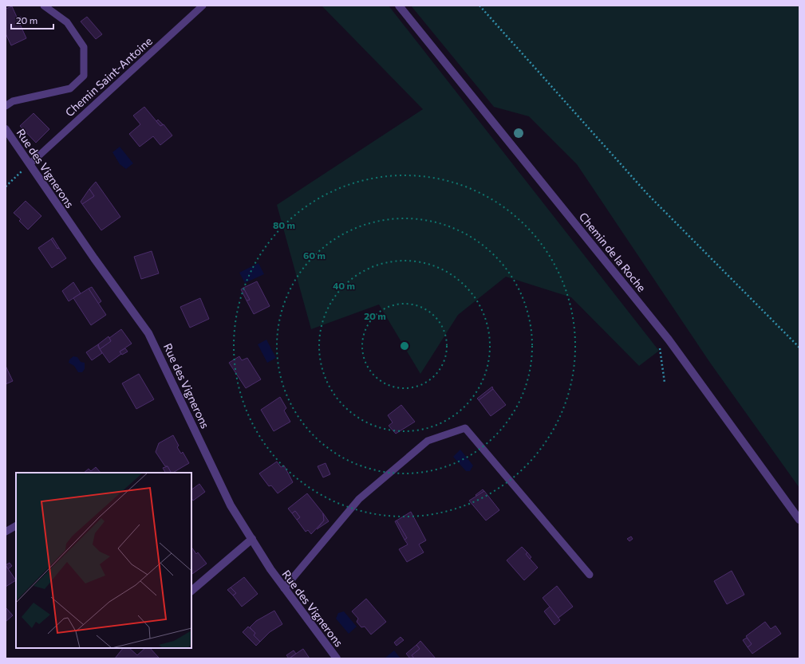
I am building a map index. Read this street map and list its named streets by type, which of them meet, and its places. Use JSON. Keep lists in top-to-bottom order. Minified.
{"streets":{"street":["Rue des Vignerons","Chemin de la Roche"],"lane":["Chemin Saint-Antoine"]},"crossings":[["Chemin Saint-Antoine","Rue des Vignerons"]],"scale_bar":"20 m","rings":["80 m","60 m","40 m","20 m"]}
